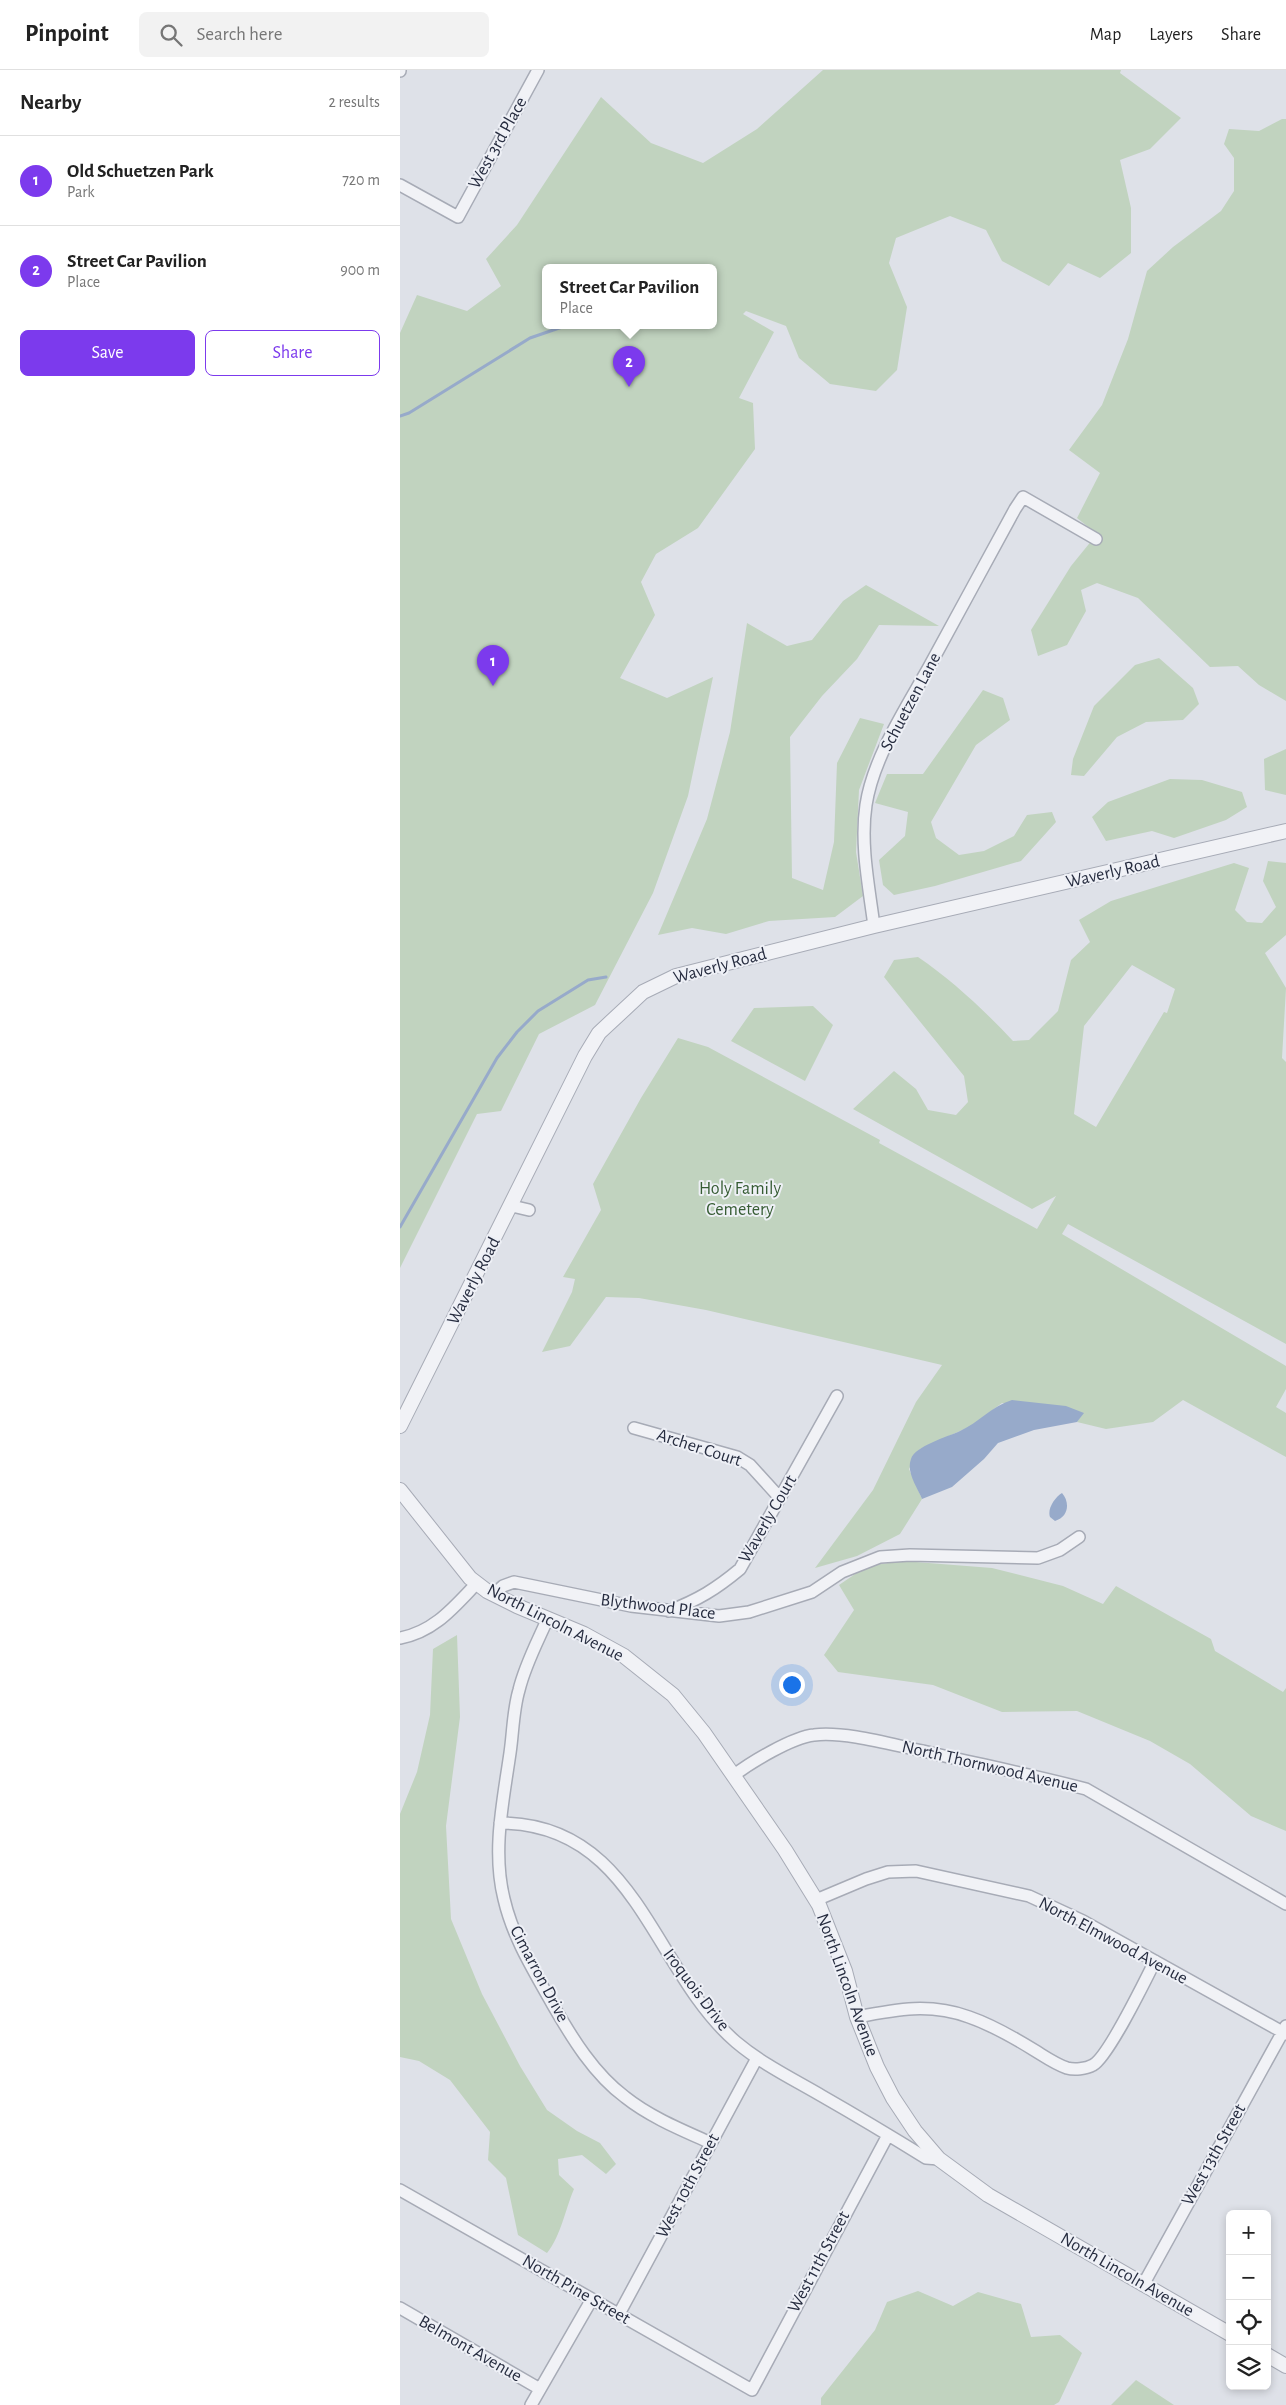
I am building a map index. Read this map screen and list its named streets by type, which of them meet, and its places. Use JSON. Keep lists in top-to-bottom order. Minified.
{"streets":{"street":["West 3rd Place","Schuetzen Lane","Waverly Road","Archer Court","Waverly Court","Blythwood Place","North Lincoln Avenue","North Thornwood Avenue","North Elmwood Avenue","Cimarron Drive","Iroquois Drive","West 13th Street","West 10th Street","West 11th Street","North Pine Street","Belmont Avenue"]},"crossings":[["Schuetzen Lane","Waverly Road"],["Archer Court","Waverly Court"],["Waverly Court","Blythwood Place"],["Blythwood Place","North Lincoln Avenue"],["North Lincoln Avenue","North Thornwood Avenue"],["North Lincoln Avenue","North Elmwood Avenue"],["North Lincoln Avenue","Cimarron Drive"],["North Lincoln Avenue","Iroquois Drive"],["North Lincoln Avenue","West 13th Street"],["North Elmwood Avenue","West 13th Street"],["Cimarron Drive","Iroquois Drive"],["Cimarron Drive","West 10th Street"],["Iroquois Drive","West 10th Street"],["Iroquois Drive","West 11th Street"],["West 10th Street","North Pine Street"],["West 11th Street","North Pine Street"]],"parks":["Holy Family Cemetery"],"page":{"header":"Pinpoint","search":"Search here","nav":["Map","Layers","Share"],"heading":["Nearby","2 results"],"list":[{"mark":"1","name":"Old Schuetzen Park","note":"Park","value":"720 m"},{"mark":"2","name":"Street Car Pavilion","note":"Place","value":"900 m"}],"popup":["Street Car Pavilion","Place"],"buttons":["Save","Share"],"pins":["2","1"],"map_buttons":["+","−"]}}
